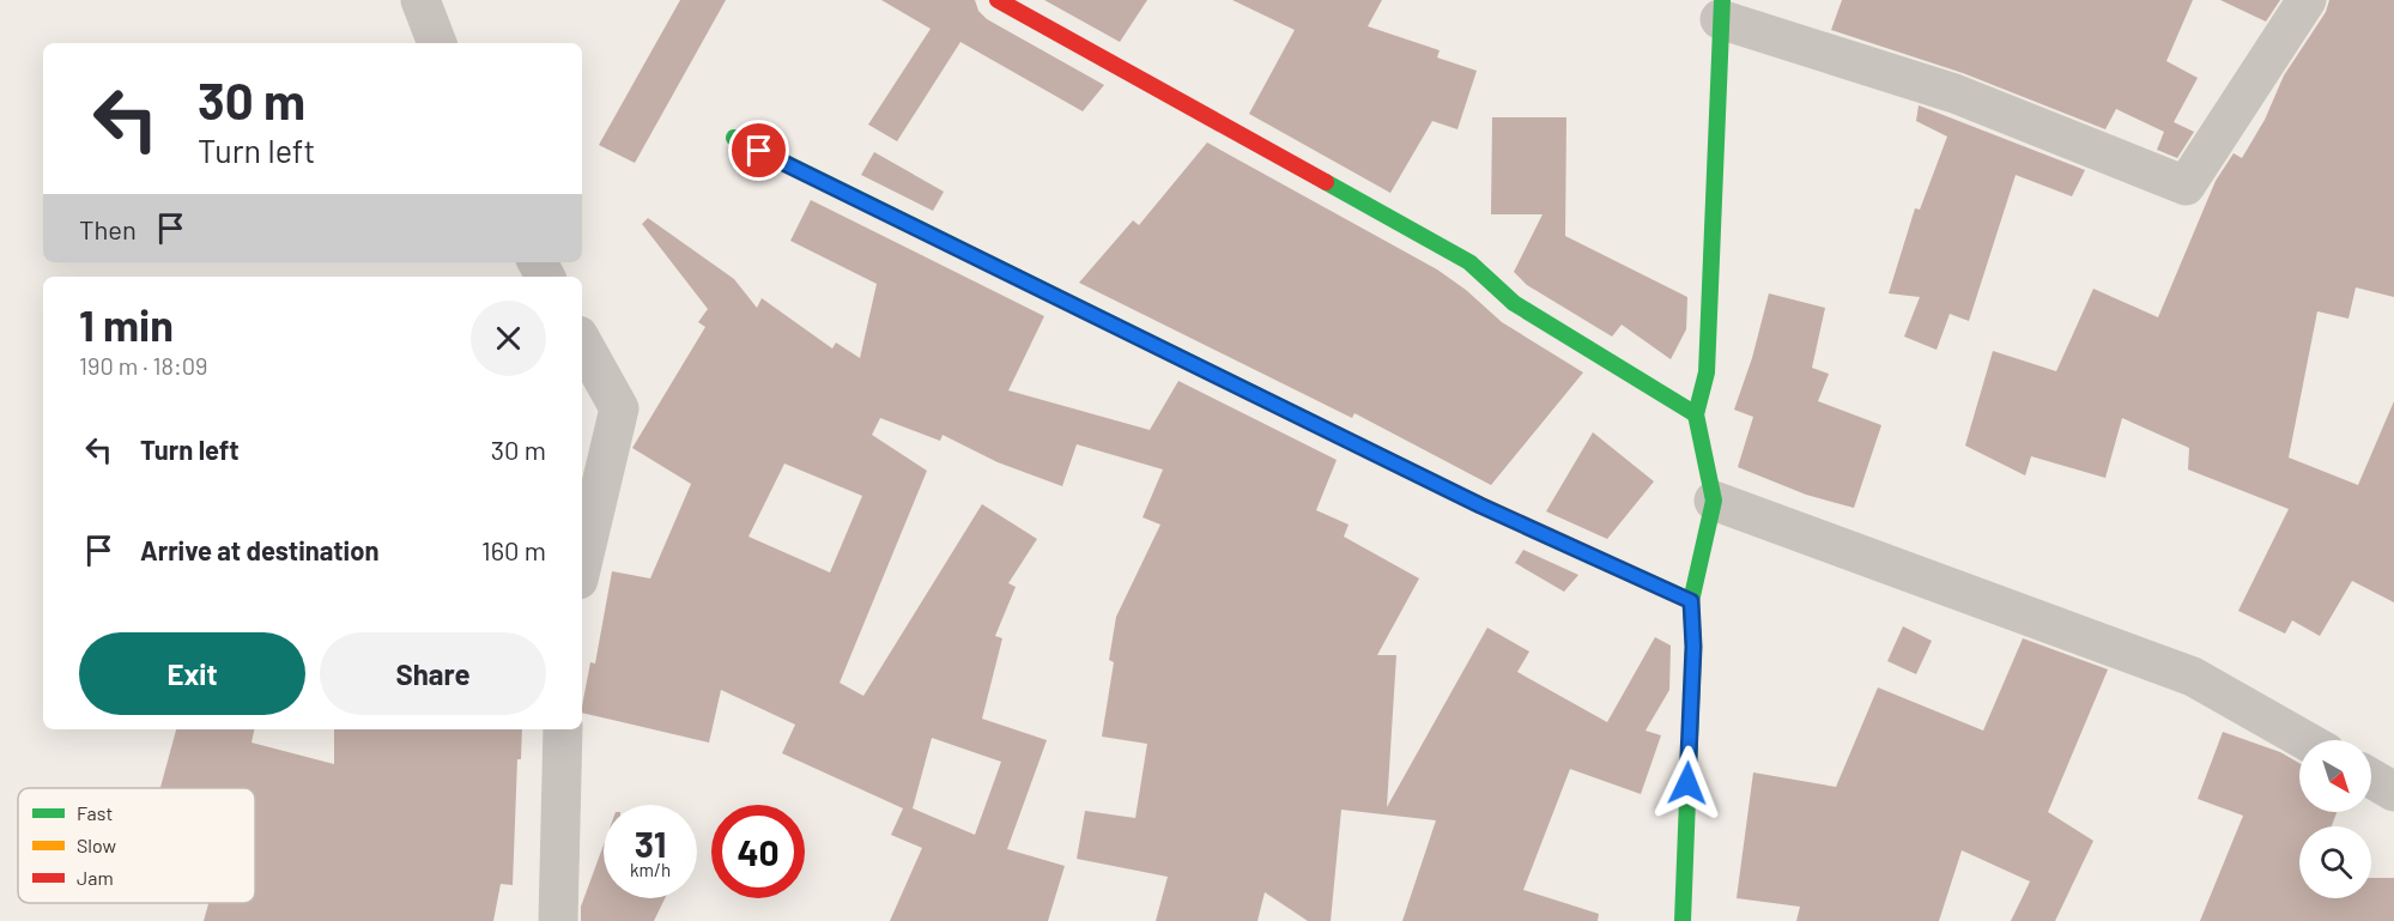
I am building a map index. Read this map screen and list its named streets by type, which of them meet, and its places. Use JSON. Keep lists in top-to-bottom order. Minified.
{"legend":["Fast","Slow","Jam"],"north":"bottom right","page":{"turn":["30 m","Turn left"],"then":"Then","heading":["1 min","190 m · 18:09"],"list":[{"name":"Turn left","value":"30 m"},{"name":"Arrive at destination","value":"160 m"}],"buttons":["Exit","Share"],"speed":"31 km/h","limit":"40"}}
